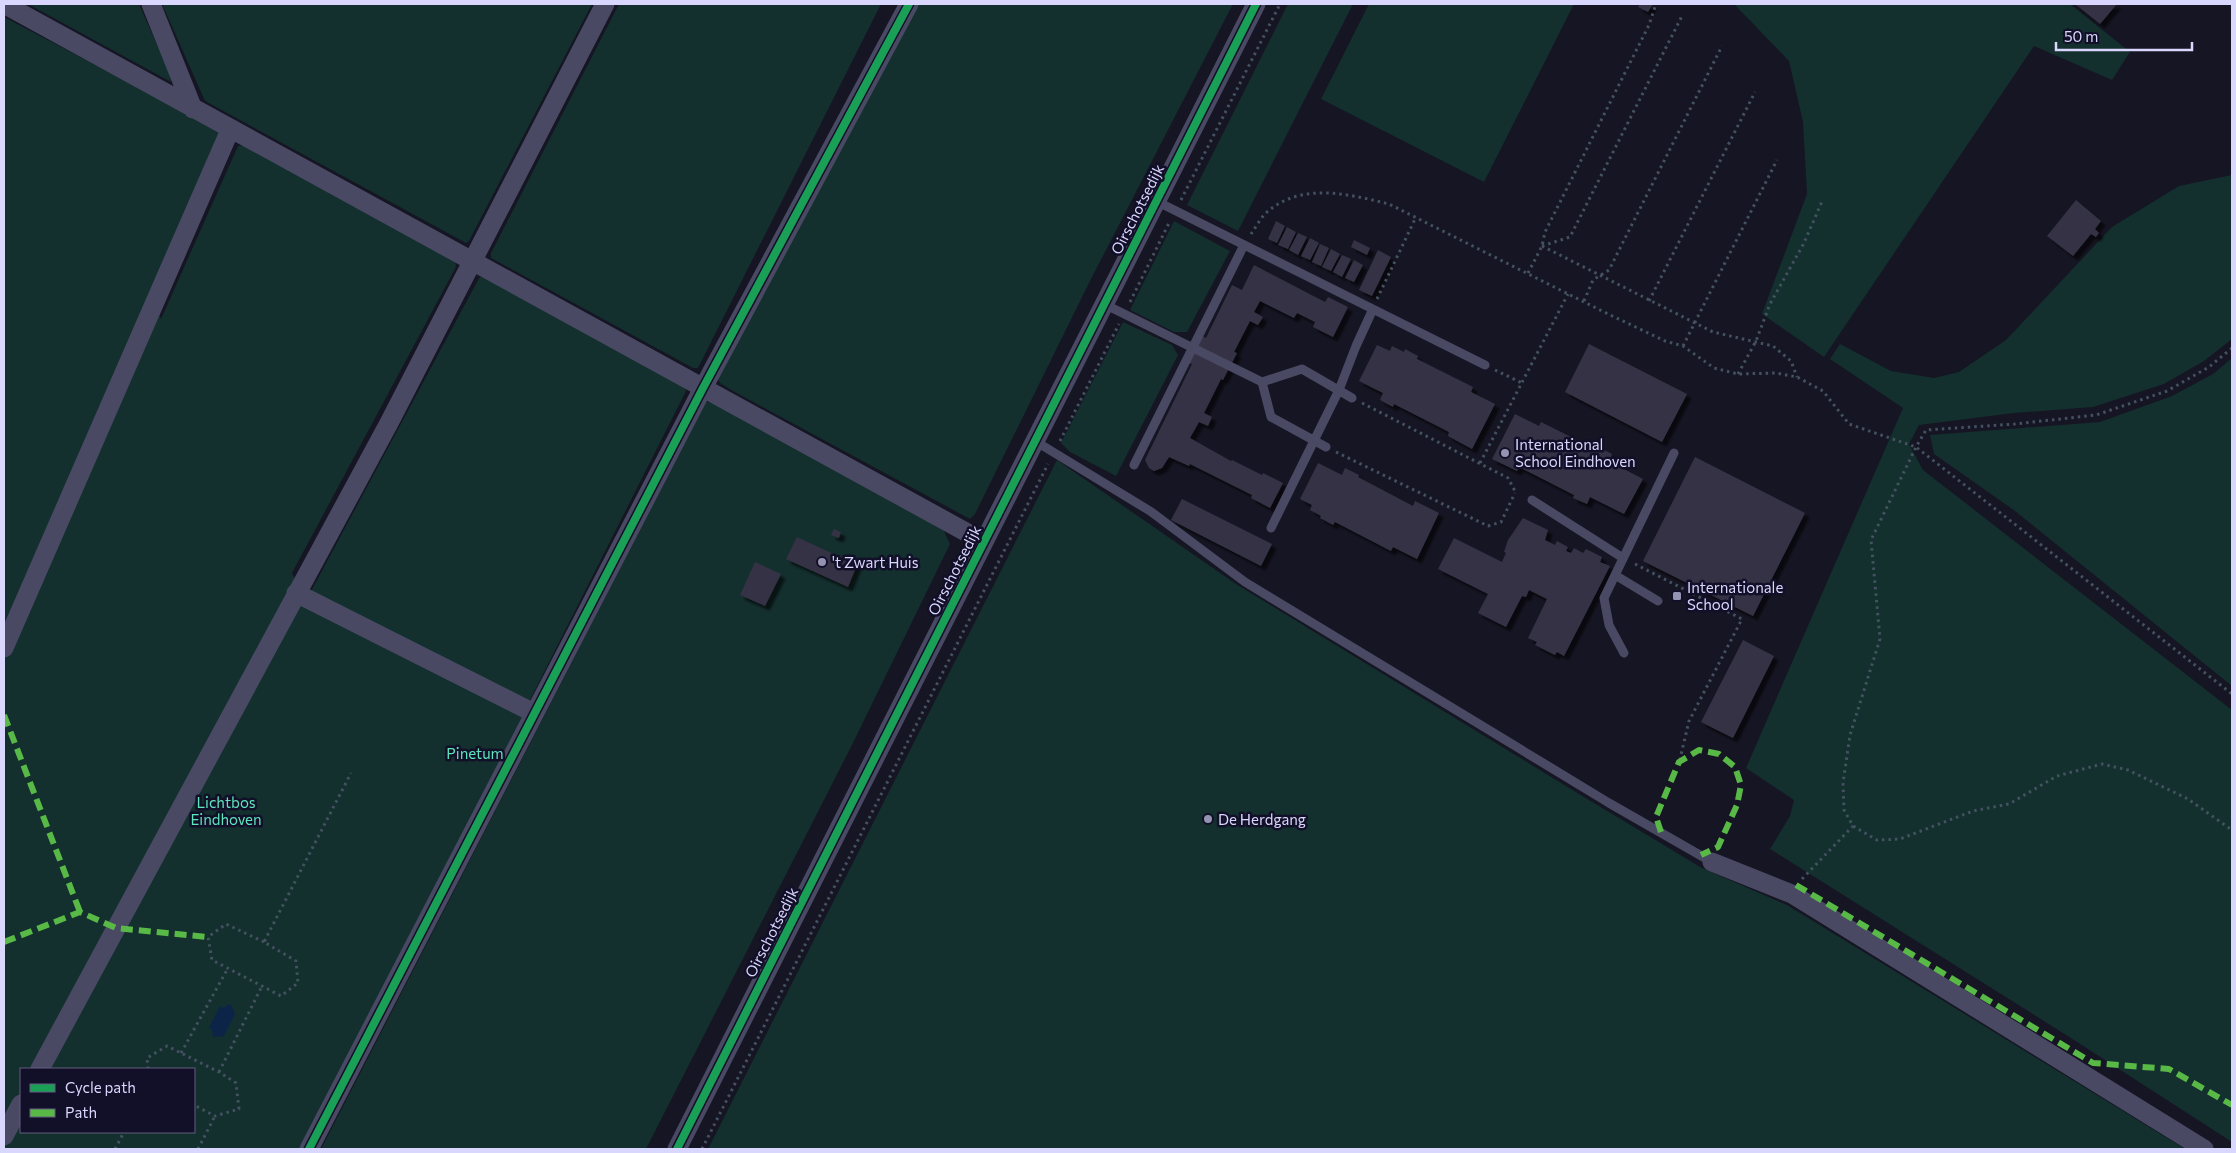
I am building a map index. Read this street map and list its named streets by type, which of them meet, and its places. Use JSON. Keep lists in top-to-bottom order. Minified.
{"streets":{"street":["Oirschotsedijk"]},"parks":["Pinetum","Lichtbos Eindhoven"],"places":{"other":["International School Eindhoven","'t Zwart Huis","De Herdgang"],"transit":["Internationale School"]},"legend":["Cycle path","Path"],"scale_bar":"50 m"}
